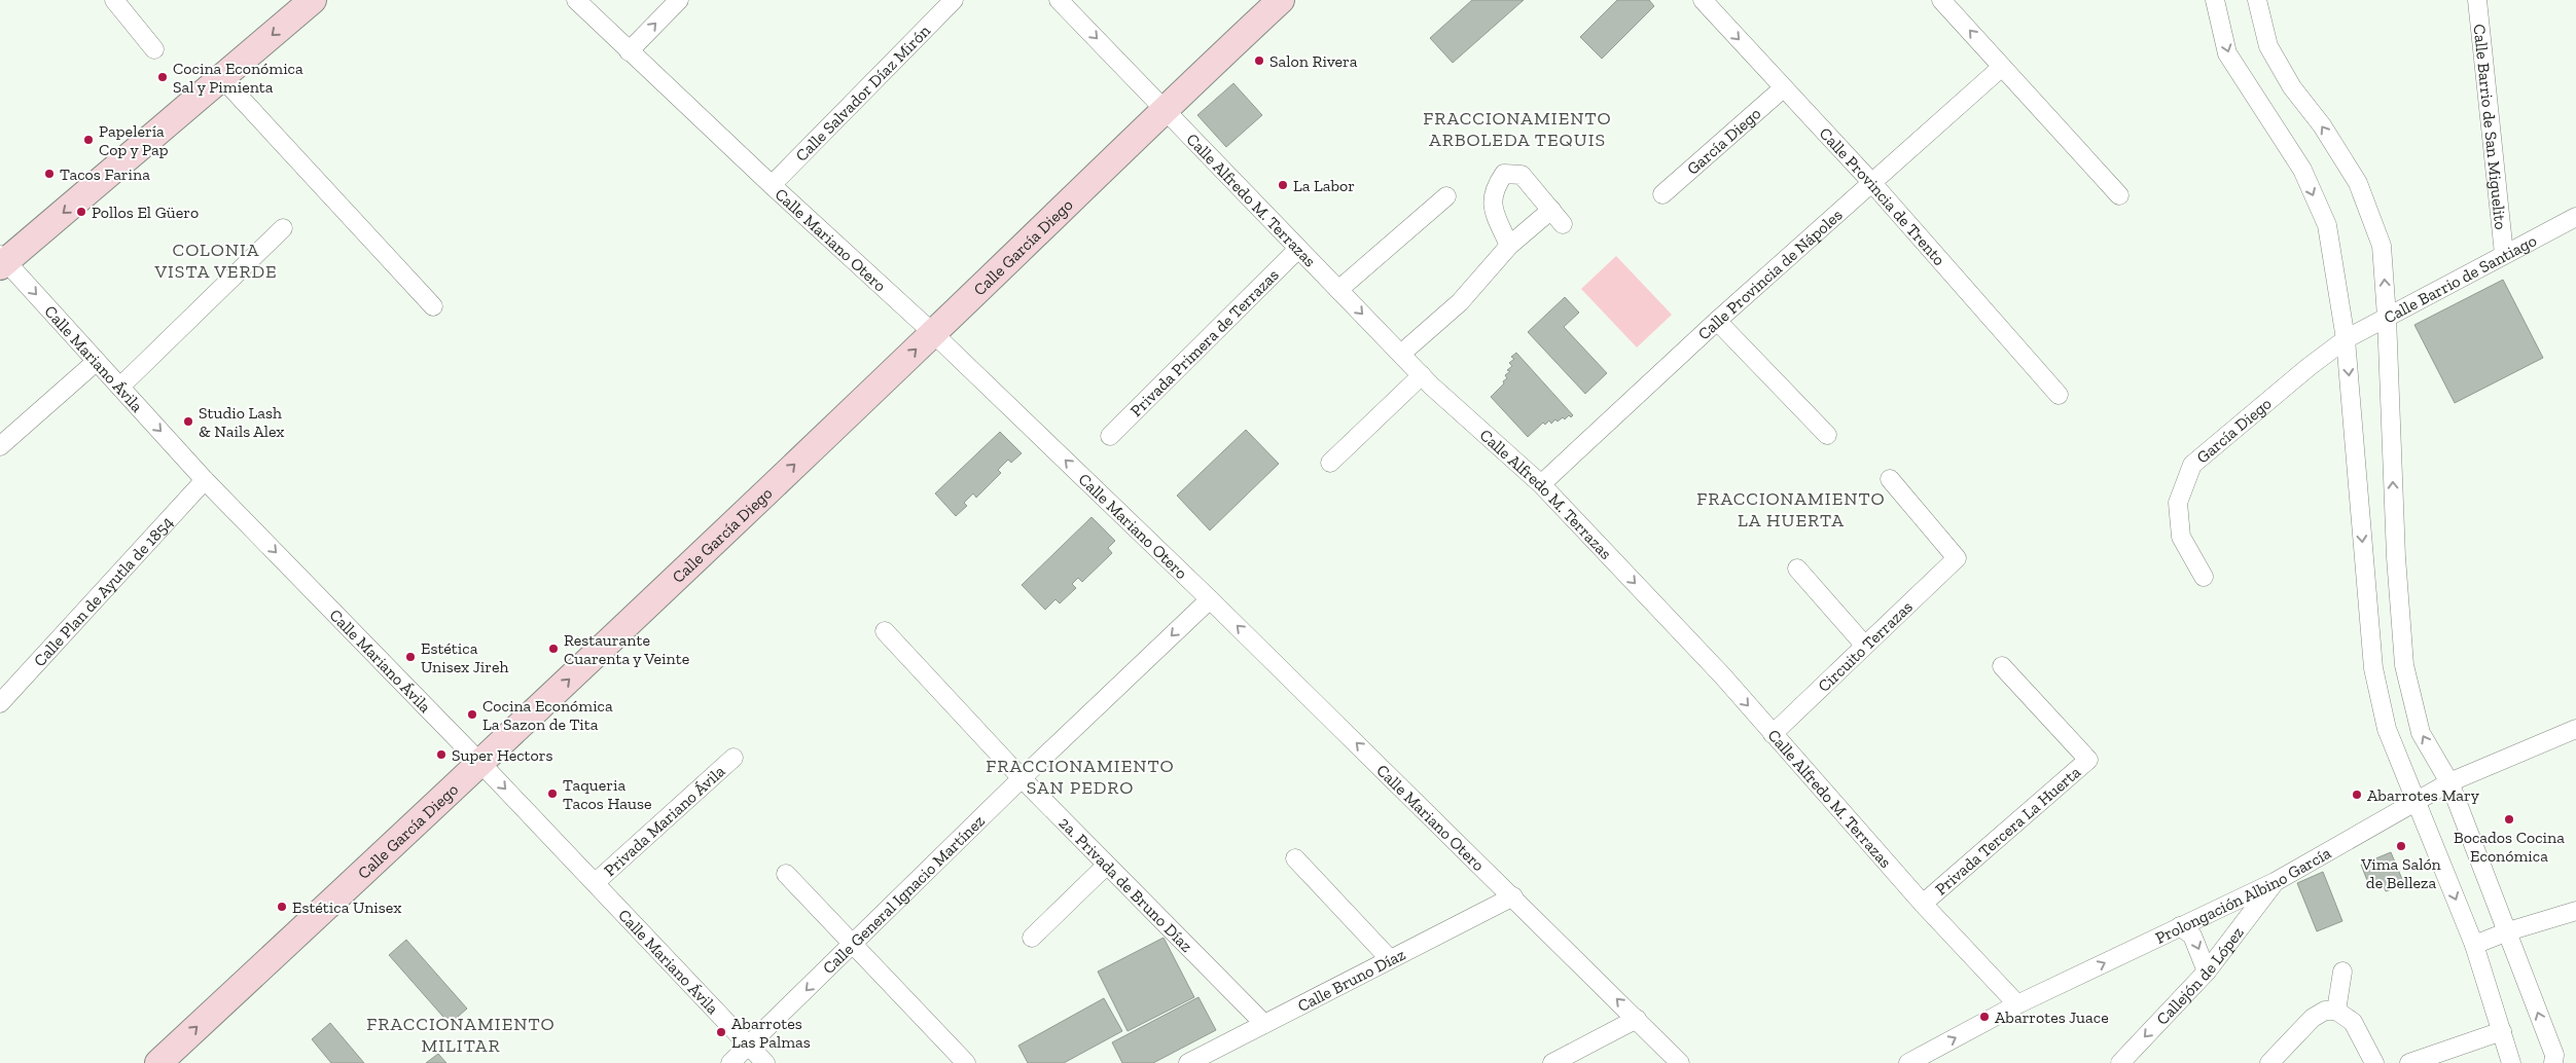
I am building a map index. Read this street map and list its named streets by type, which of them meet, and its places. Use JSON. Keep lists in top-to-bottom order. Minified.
{"streets":{"street":["Calle Salvador Díaz Mirón","Calle Barrio de San Miguelito","García Diego","Calle Provincia de Trento","Calle Alfredo M. Terrazas","Calle Mariano Otero","Calle García Diego","Calle Provincia de Nápoles","Calle Barrio de Santiago","Privada Primera de Terrazas","Calle Mariano Ávila","Calle Plan de Ayutla de 1854","Circuito Terrazas","Privada Mariano Ávila","Privada Tercera La Huerta","2a. Privada de Bruno Díaz","Calle General Ignacio Martínez","Prolongación Albino García","Callejón de López","Calle Bruno Díaz"]},"crossings":[["Calle Salvador Díaz Mirón","Calle Mariano Otero"],["Calle Barrio de San Miguelito","Calle Barrio de Santiago"],["García Diego","Calle Provincia de Trento"],["García Diego","Calle Barrio de Santiago"],["Calle Provincia de Trento","Calle Provincia de Nápoles"],["Calle Alfredo M. Terrazas","Calle García Diego"],["Calle Alfredo M. Terrazas","Calle Provincia de Nápoles"],["Calle Alfredo M. Terrazas","Privada Primera de Terrazas"],["Calle Alfredo M. Terrazas","Circuito Terrazas"],["Calle Alfredo M. Terrazas","Privada Tercera La Huerta"],["Calle Alfredo M. Terrazas","Prolongación Albino García"],["Calle Mariano Otero","Calle García Diego"],["Calle Mariano Otero","Calle General Ignacio Martínez"],["Calle Mariano Otero","Calle Bruno Díaz"],["Calle García Diego","Calle Mariano Ávila"],["Calle Mariano Ávila","Calle Plan de Ayutla de 1854"],["Calle Mariano Ávila","Privada Mariano Ávila"],["Calle Mariano Ávila","Calle General Ignacio Martínez"],["2a. Privada de Bruno Díaz","Calle General Ignacio Martínez"],["2a. Privada de Bruno Díaz","Calle Bruno Díaz"],["Prolongación Albino García","Callejón de López"]],"one_way":["Calle Alfredo M. Terrazas","Calle Mariano Otero","Calle García Diego","Calle Mariano Ávila","Calle General Ignacio Martínez","Prolongación Albino García","Callejón de López"],"districts":["FRACCIONAMIENTO ARBOLEDA TEQUIS","COLONIA VISTA VERDE","FRACCIONAMIENTO LA HUERTA","FRACCIONAMIENTO SAN PEDRO","FRACCIONAMIENTO MILITAR"],"places":["Salon Rivera","Cocina Económica Sal y Pimienta","Papelería Cop y Pap","Tacos Farina","La Labor","Pollos El Güero","Studio Lash & Nails Alex","Restaurante Cuarenta y Veinte","Estética Unisex Jireh","Cocina Económica La Sazon de Tita","Super Hectors","Taqueria Tacos Hause","Abarrotes Mary","Bocados Cocina Económica","Vima Salón de Belleza","Estética Unisex","Abarrotes Juace","Abarrotes Las Palmas"]}
